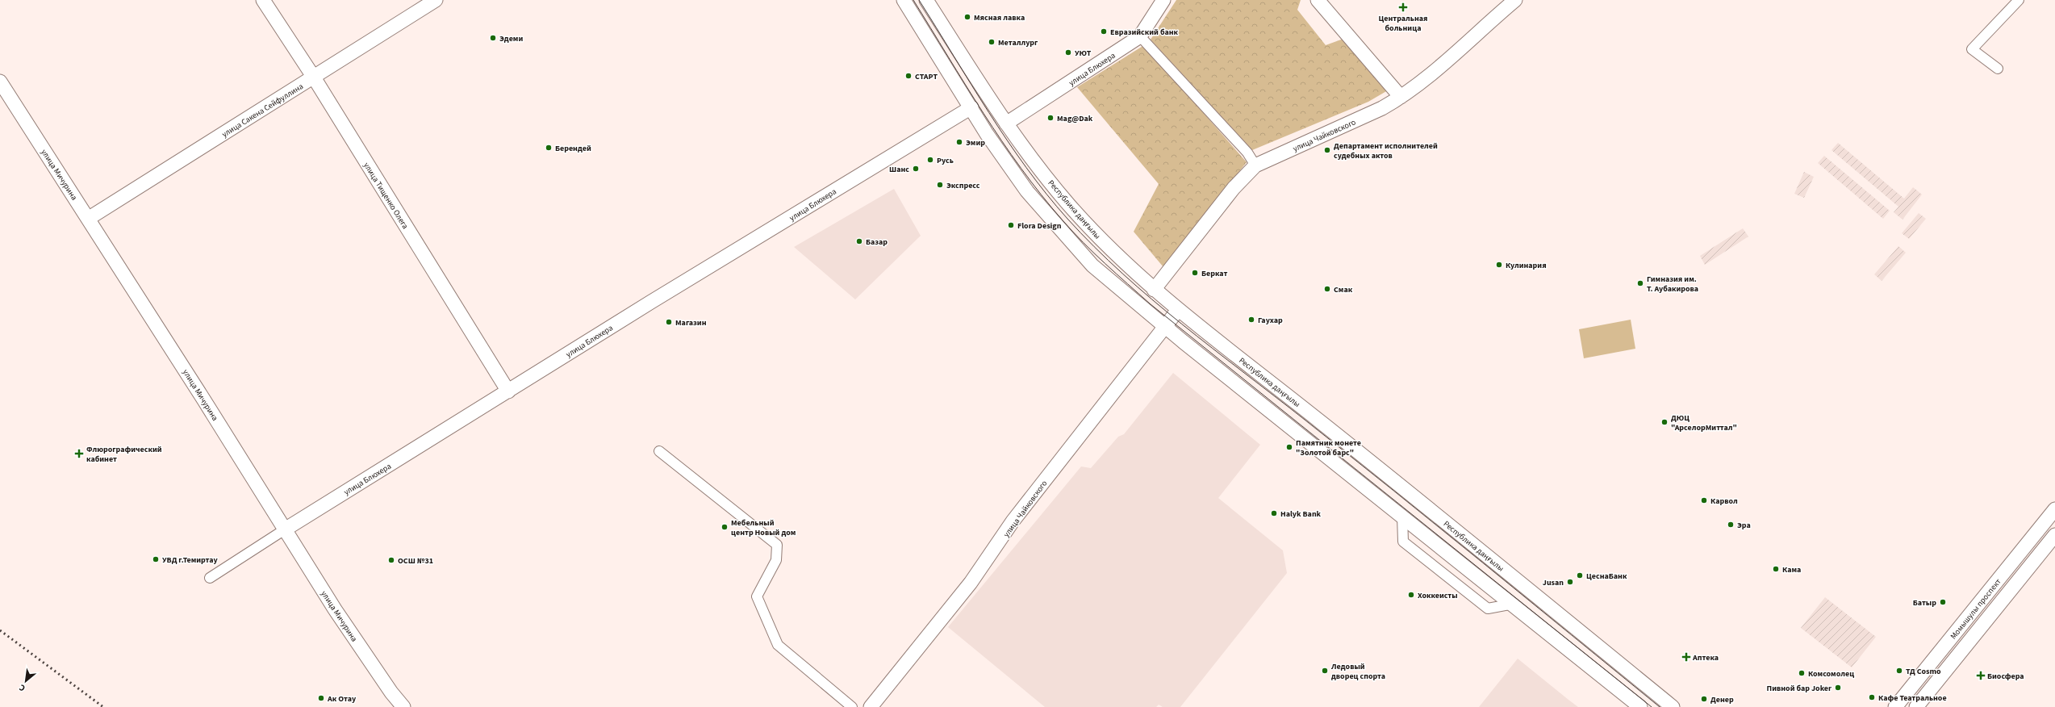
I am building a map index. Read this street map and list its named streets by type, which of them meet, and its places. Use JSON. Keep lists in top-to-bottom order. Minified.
{"streets":{"street":["улица Блюхера","улица Сакена Сейфуллина","улица Чайковского","улица Мичурина","улица Тищенко Олега","Республика даңғылы","Момышулы проспект"]},"crossings":[["улица Блюхера","улица Мичурина"],["улица Блюхера","улица Тищенко Олега"],["улица Блюхера","Республика даңғылы"],["улица Сакена Сейфуллина","улица Мичурина"],["улица Сакена Сейфуллина","улица Тищенко Олега"],["улица Чайковского","Республика даңғылы"]],"places":{"health":["Центральная больница","Флюрографический кабинет","Аптека","Биосфера"],"other":["Мясная лавка","Евразийский банк","Эдеми","Металлург","УЮТ","СТАРТ","Mag@Dak","Эмир","Берендей","Департамент исполнителей судебных актов","Русь","Шанс","Экспресс","Flora Design","Базар","Кулинария","Беркат","Гимназия им. Т. Аубакирова","Смак","Гаухар","Магазин","ДЮЦ \"АрселорМиттал\"","Памятник монете \"Золотой барс\"","Карвол","Halyk Bank","Эра","Мебельный центр Новый дом","УВД г.Темиртау","ОСШ №31","Кама","ЦеснаБанк","Jusan","Хоккеисты","Батыр","Ледовый дворец спорта","ТД Cosmo","Комсомолец","Пивной бар Joker","Кафе Театральное","Ак Отау","Денер"]},"north":"bottom left"}
